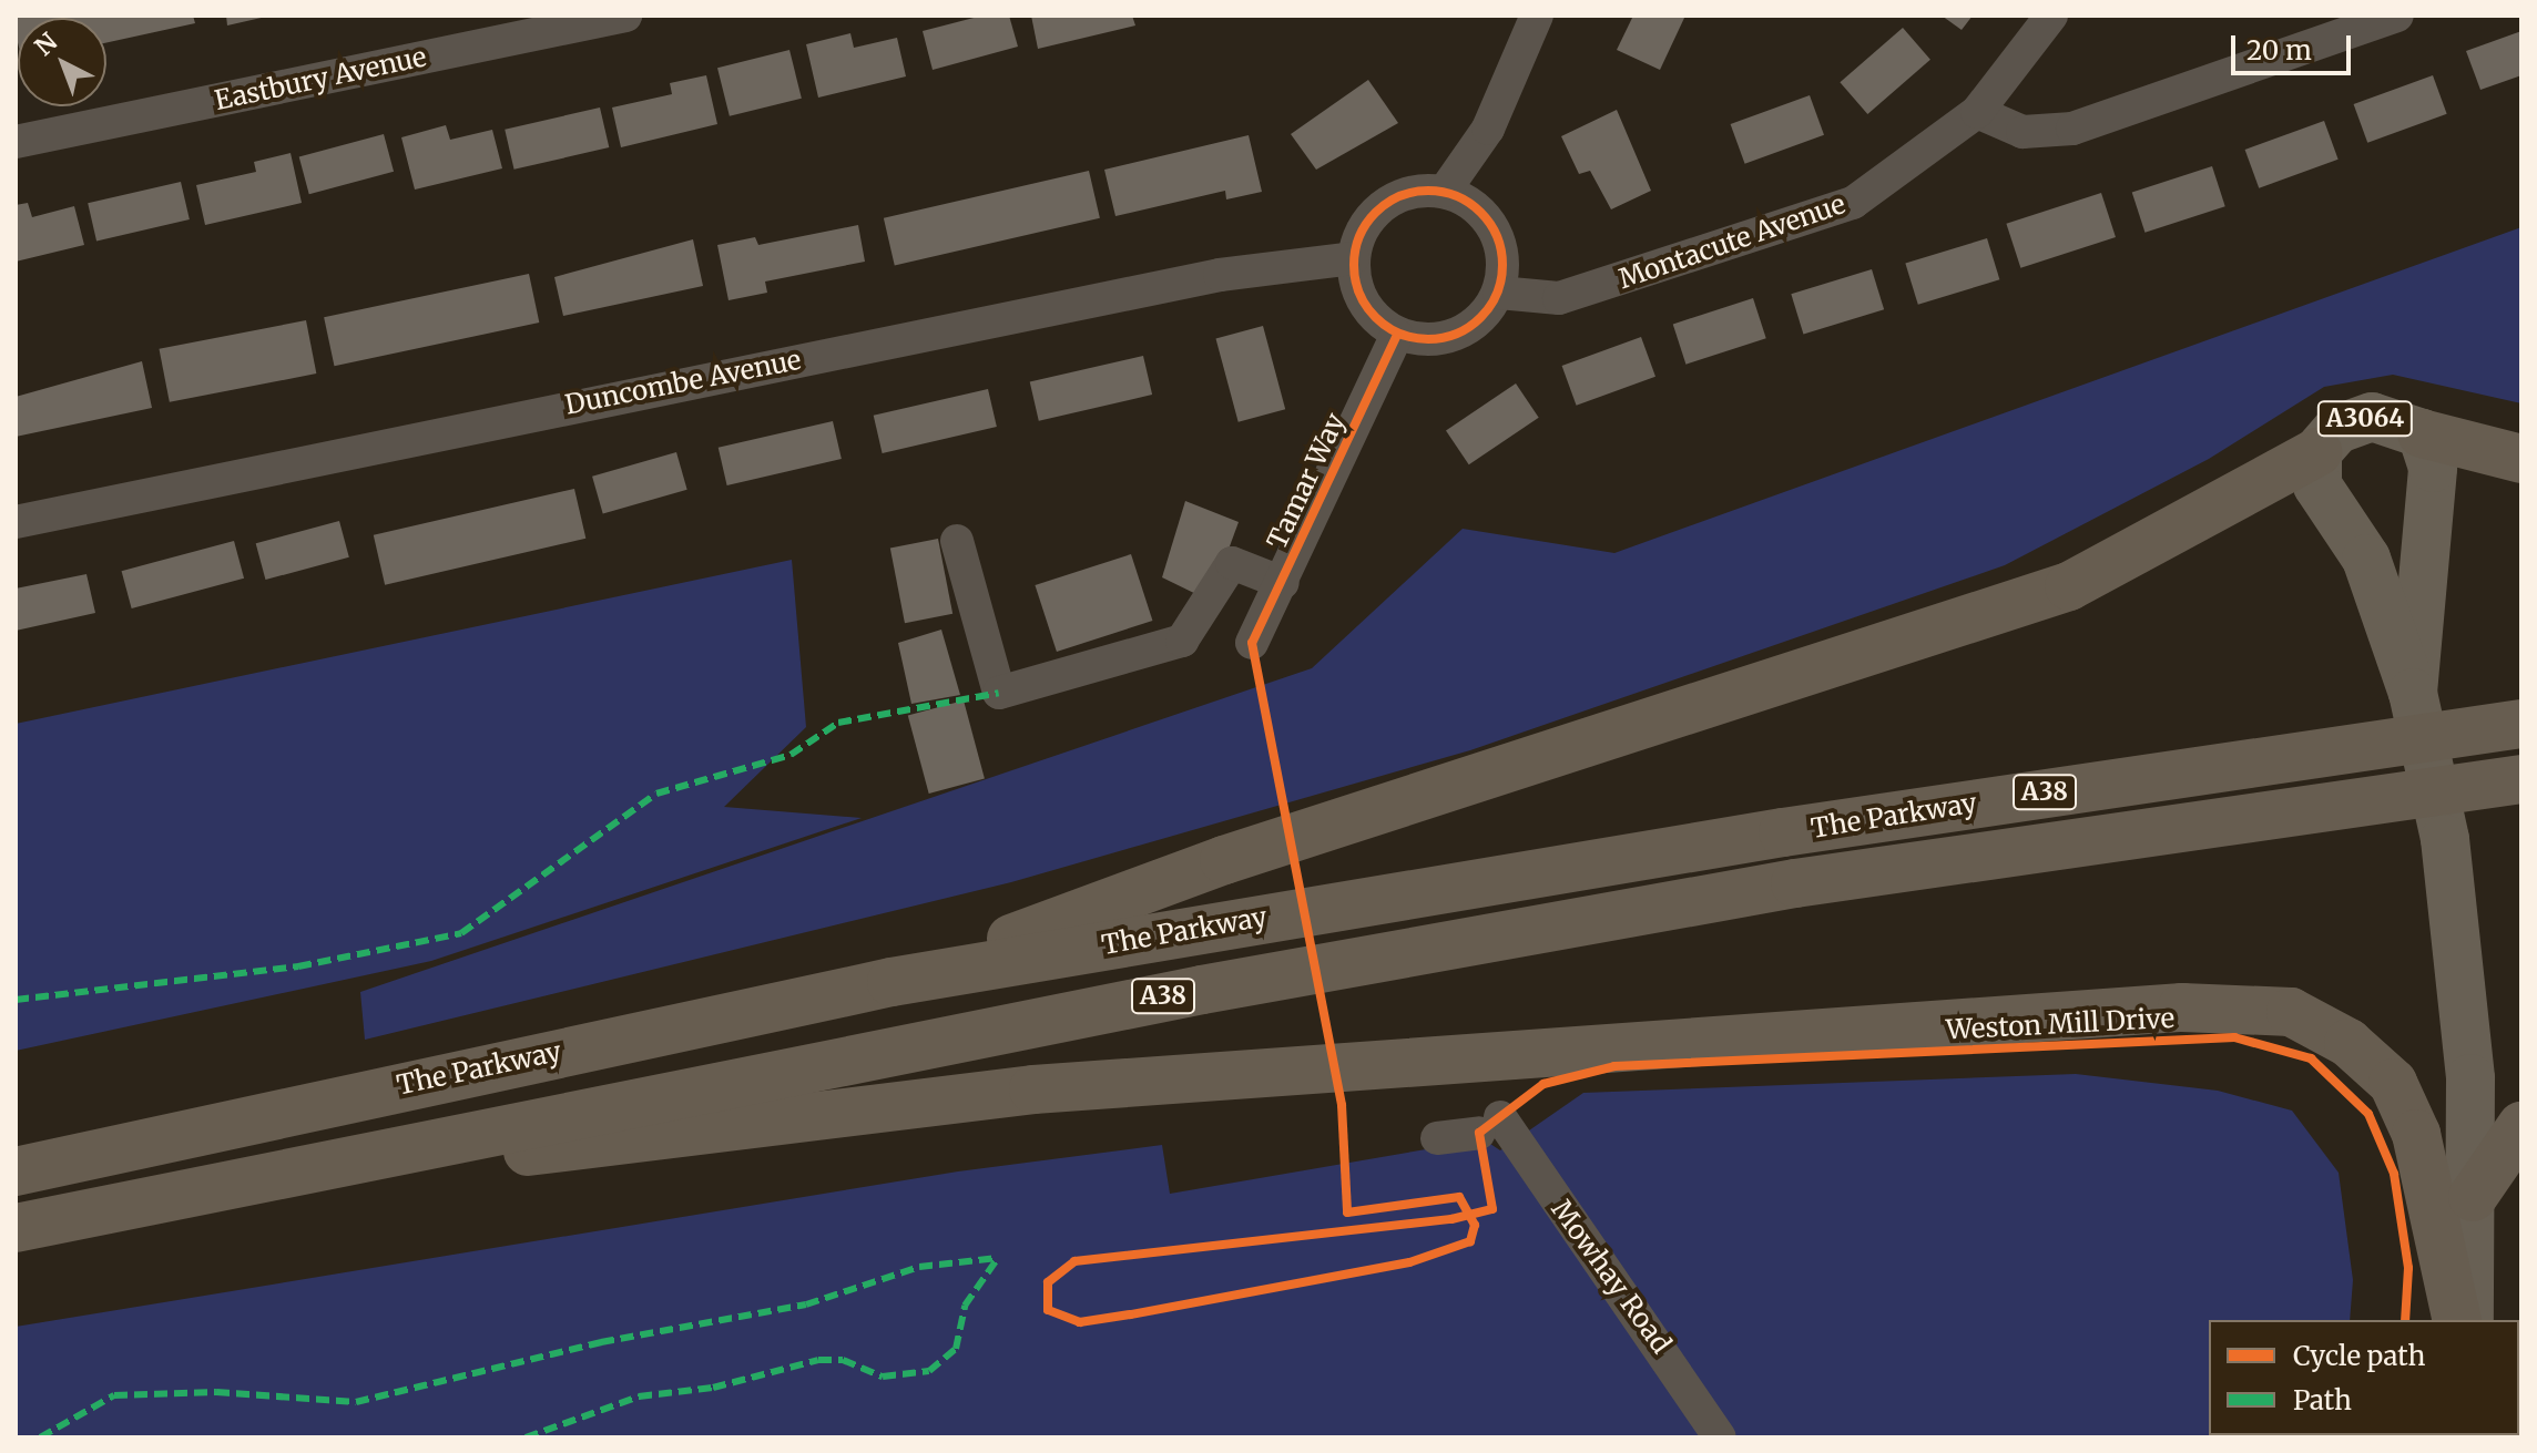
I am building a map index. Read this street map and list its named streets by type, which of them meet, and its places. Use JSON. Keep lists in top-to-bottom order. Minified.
{"streets":{"highway":["A38","The Parkway"],"main road":["A3064"],"street":["Eastbury Avenue","Montacute Avenue","Duncombe Avenue","Tamar Way","Mowhay Road"],"cycle path":["Weston Mill Drive"]},"crossings":[["Montacute Avenue","Duncombe Avenue"],["Montacute Avenue","Tamar Way"],["Duncombe Avenue","Tamar Way"],["A3064","A38"],["A38","The Parkway"]],"legend":["Cycle path","Path"],"scale_bar":"20 m","north":"top left"}
